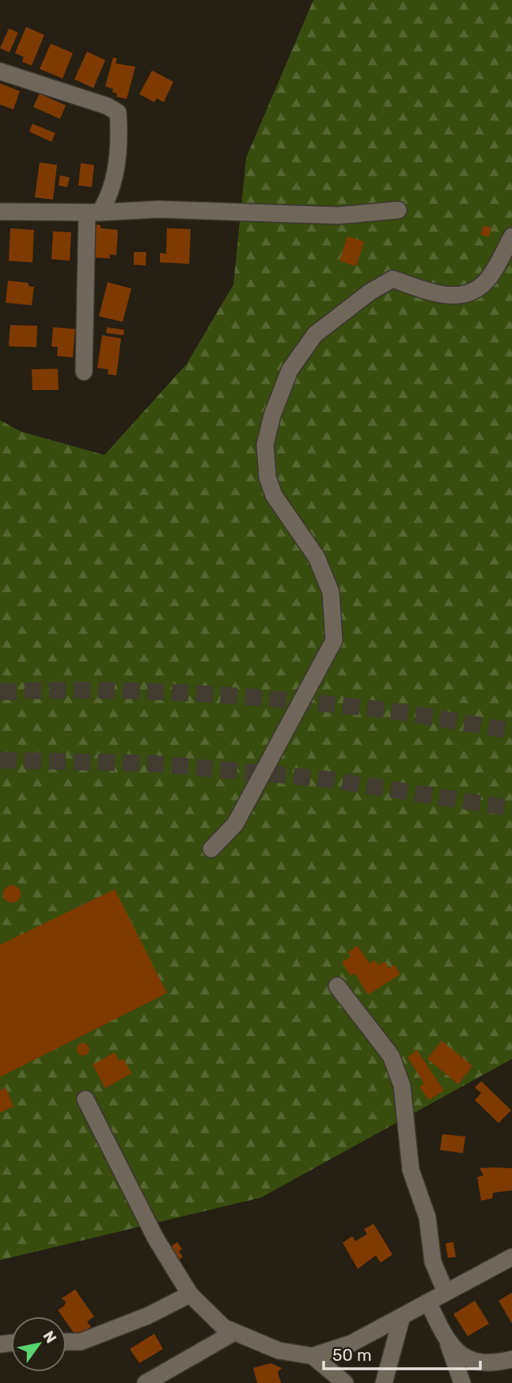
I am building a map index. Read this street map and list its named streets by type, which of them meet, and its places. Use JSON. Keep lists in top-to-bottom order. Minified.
{"scale_bar":"50 m","north":"top right"}
